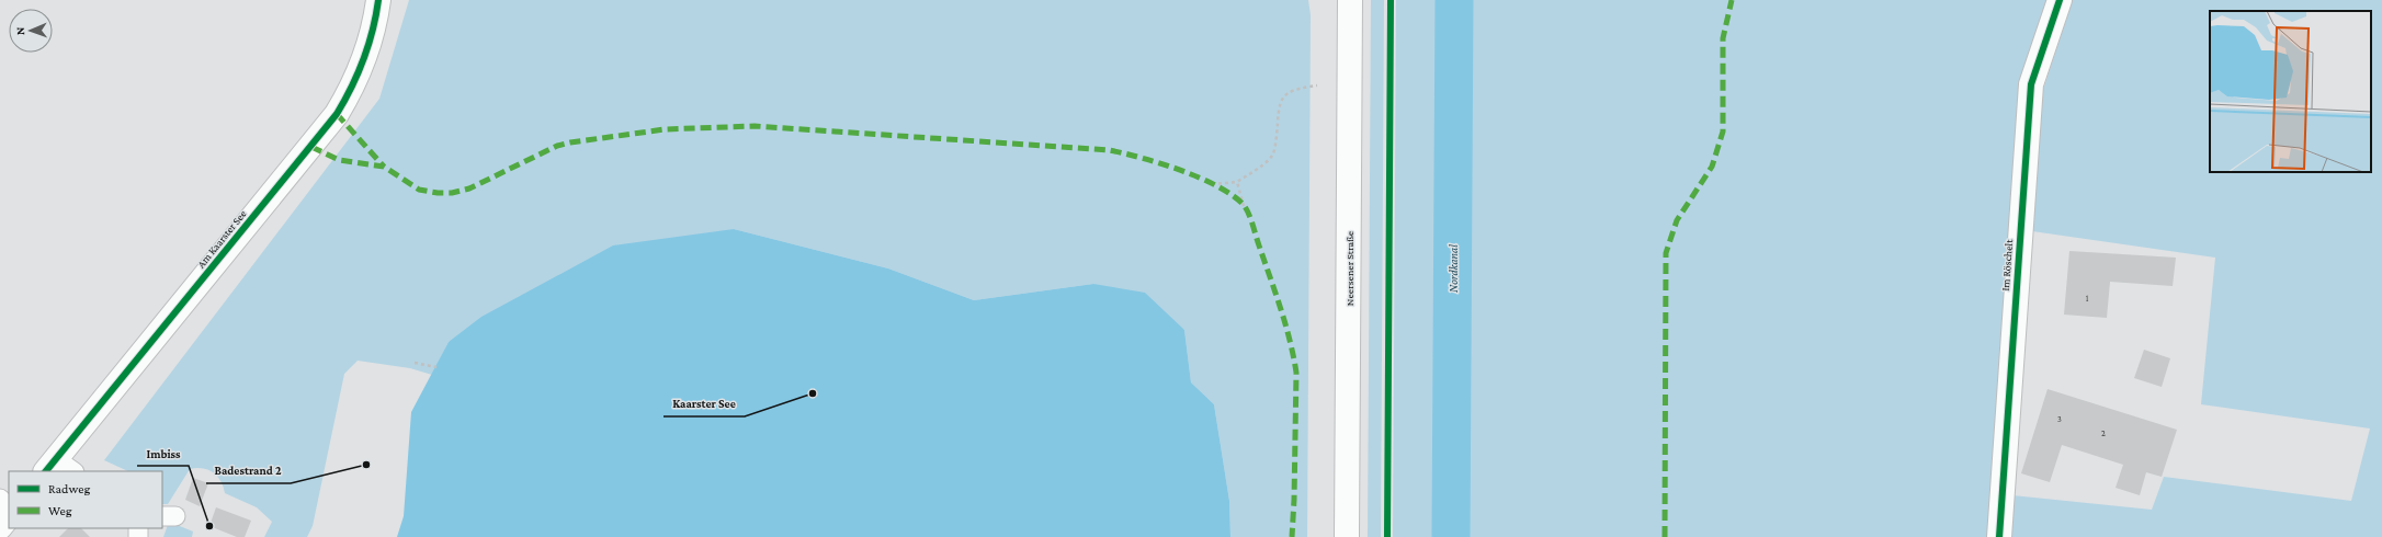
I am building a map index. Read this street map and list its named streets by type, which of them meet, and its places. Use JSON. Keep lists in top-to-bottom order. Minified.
{"streets":{"street":["Am Kaarster See","Im Röschelt","Neersener Straße"]},"water":["Nordkanal"],"places":["Kaarster See","Badestrand 2","Imbiss"],"house_numbers":["1","3","2"],"legend":["Radweg","Weg"],"north":"left"}
